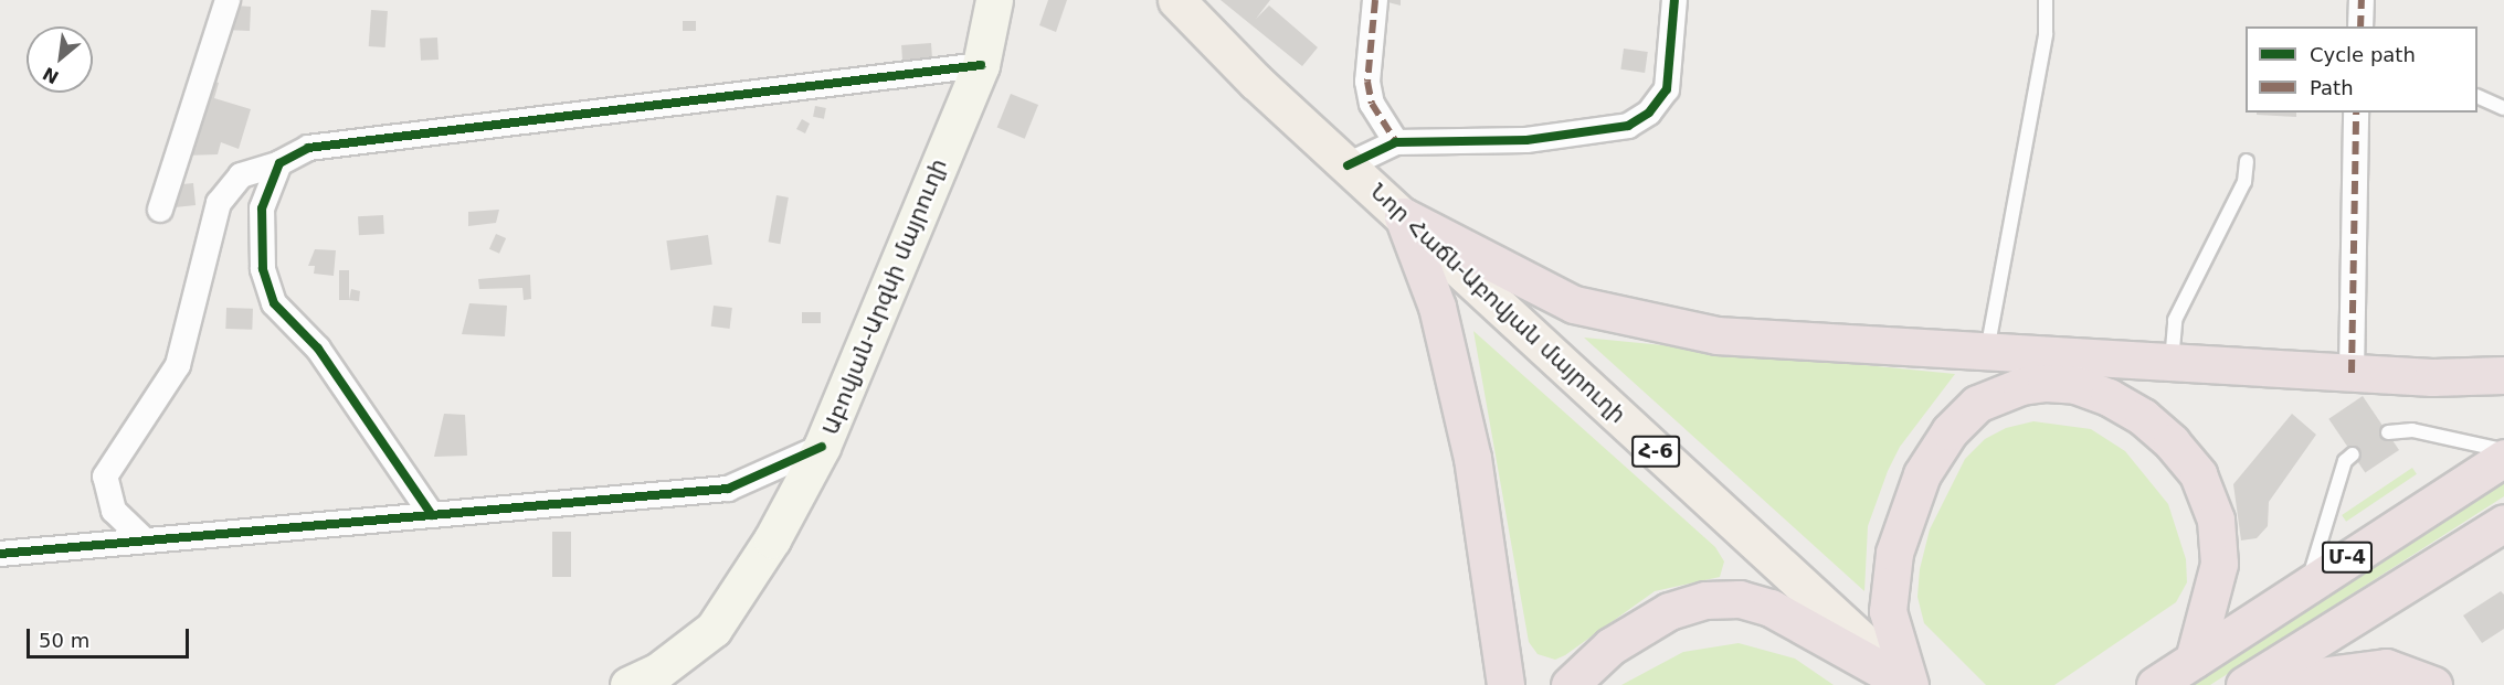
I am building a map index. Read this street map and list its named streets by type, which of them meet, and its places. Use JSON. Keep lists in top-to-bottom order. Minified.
{"streets":{"highway":["Մ-4"],"main road":["Աբովյան-Արզնի մայրուղի","Նոր Հաճն-Աբովյան մայրուղի","Հ-6"]},"legend":["Cycle path","Path"],"scale_bar":"50 m","north":"bottom left"}
